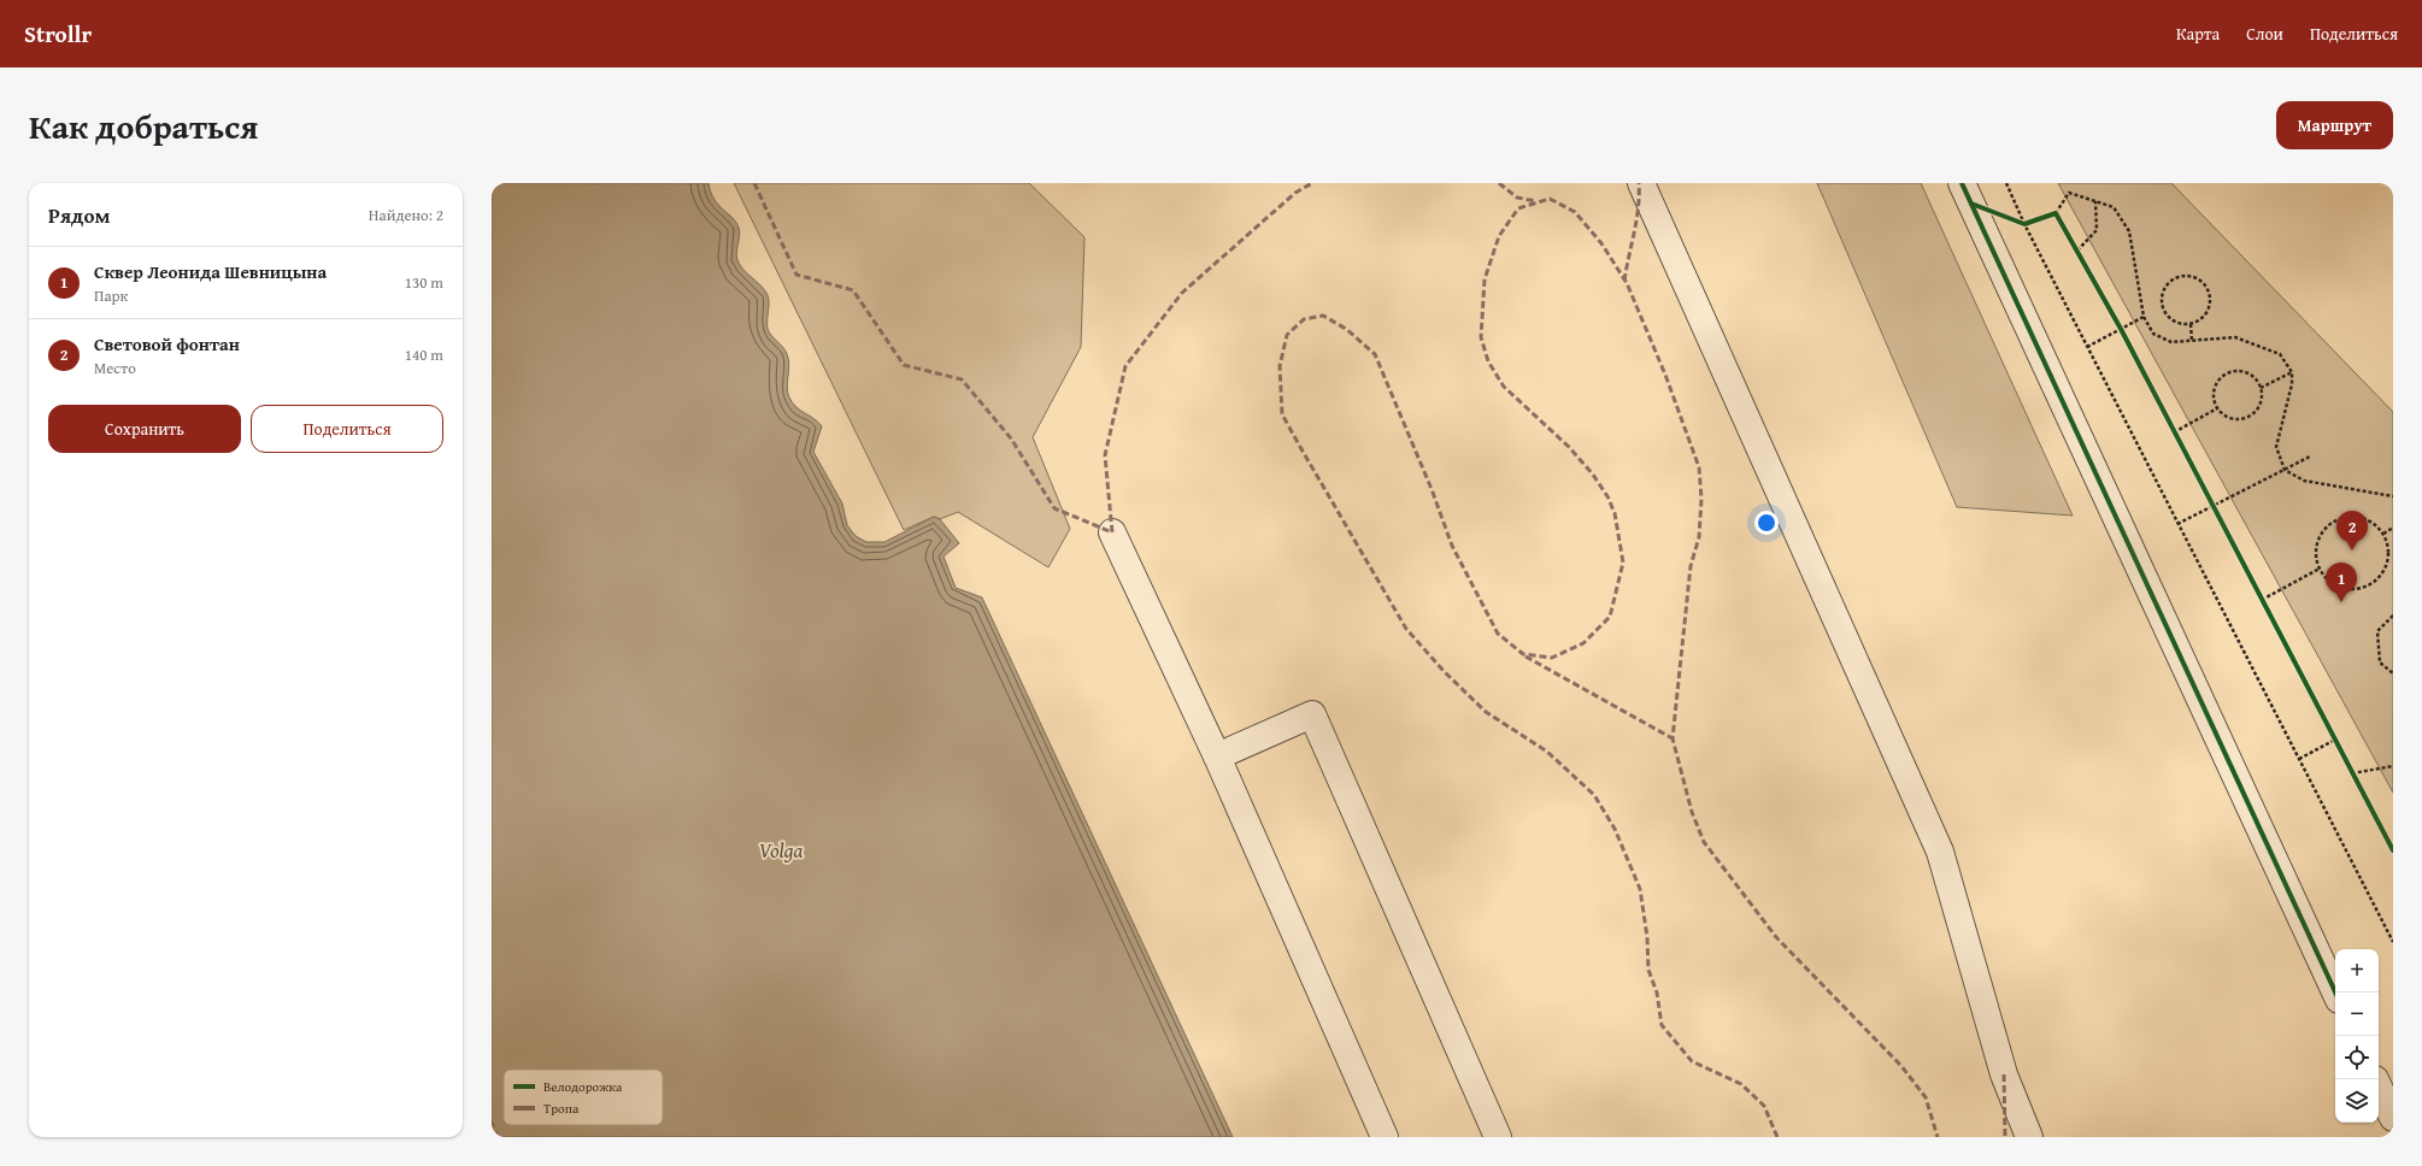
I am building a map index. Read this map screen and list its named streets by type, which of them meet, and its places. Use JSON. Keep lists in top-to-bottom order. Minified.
{"water":["Volga"],"legend":["Велодорожка","Тропа"],"page":{"header":"Strollr","nav":["Карта","Слои","Поделиться"],"title":"Как добраться","buttons":["Маршрут",["Сохранить","Поделиться"]],"heading":["Рядом","Найдено: 2"],"list":[{"mark":"1","name":"Сквер Леонида Шевницына","note":"Парк","value":"130 m"},{"mark":"2","name":"Световой фонтан","note":"Место","value":"140 m"}],"pins":["2","1"],"map_buttons":["+","−"]}}
